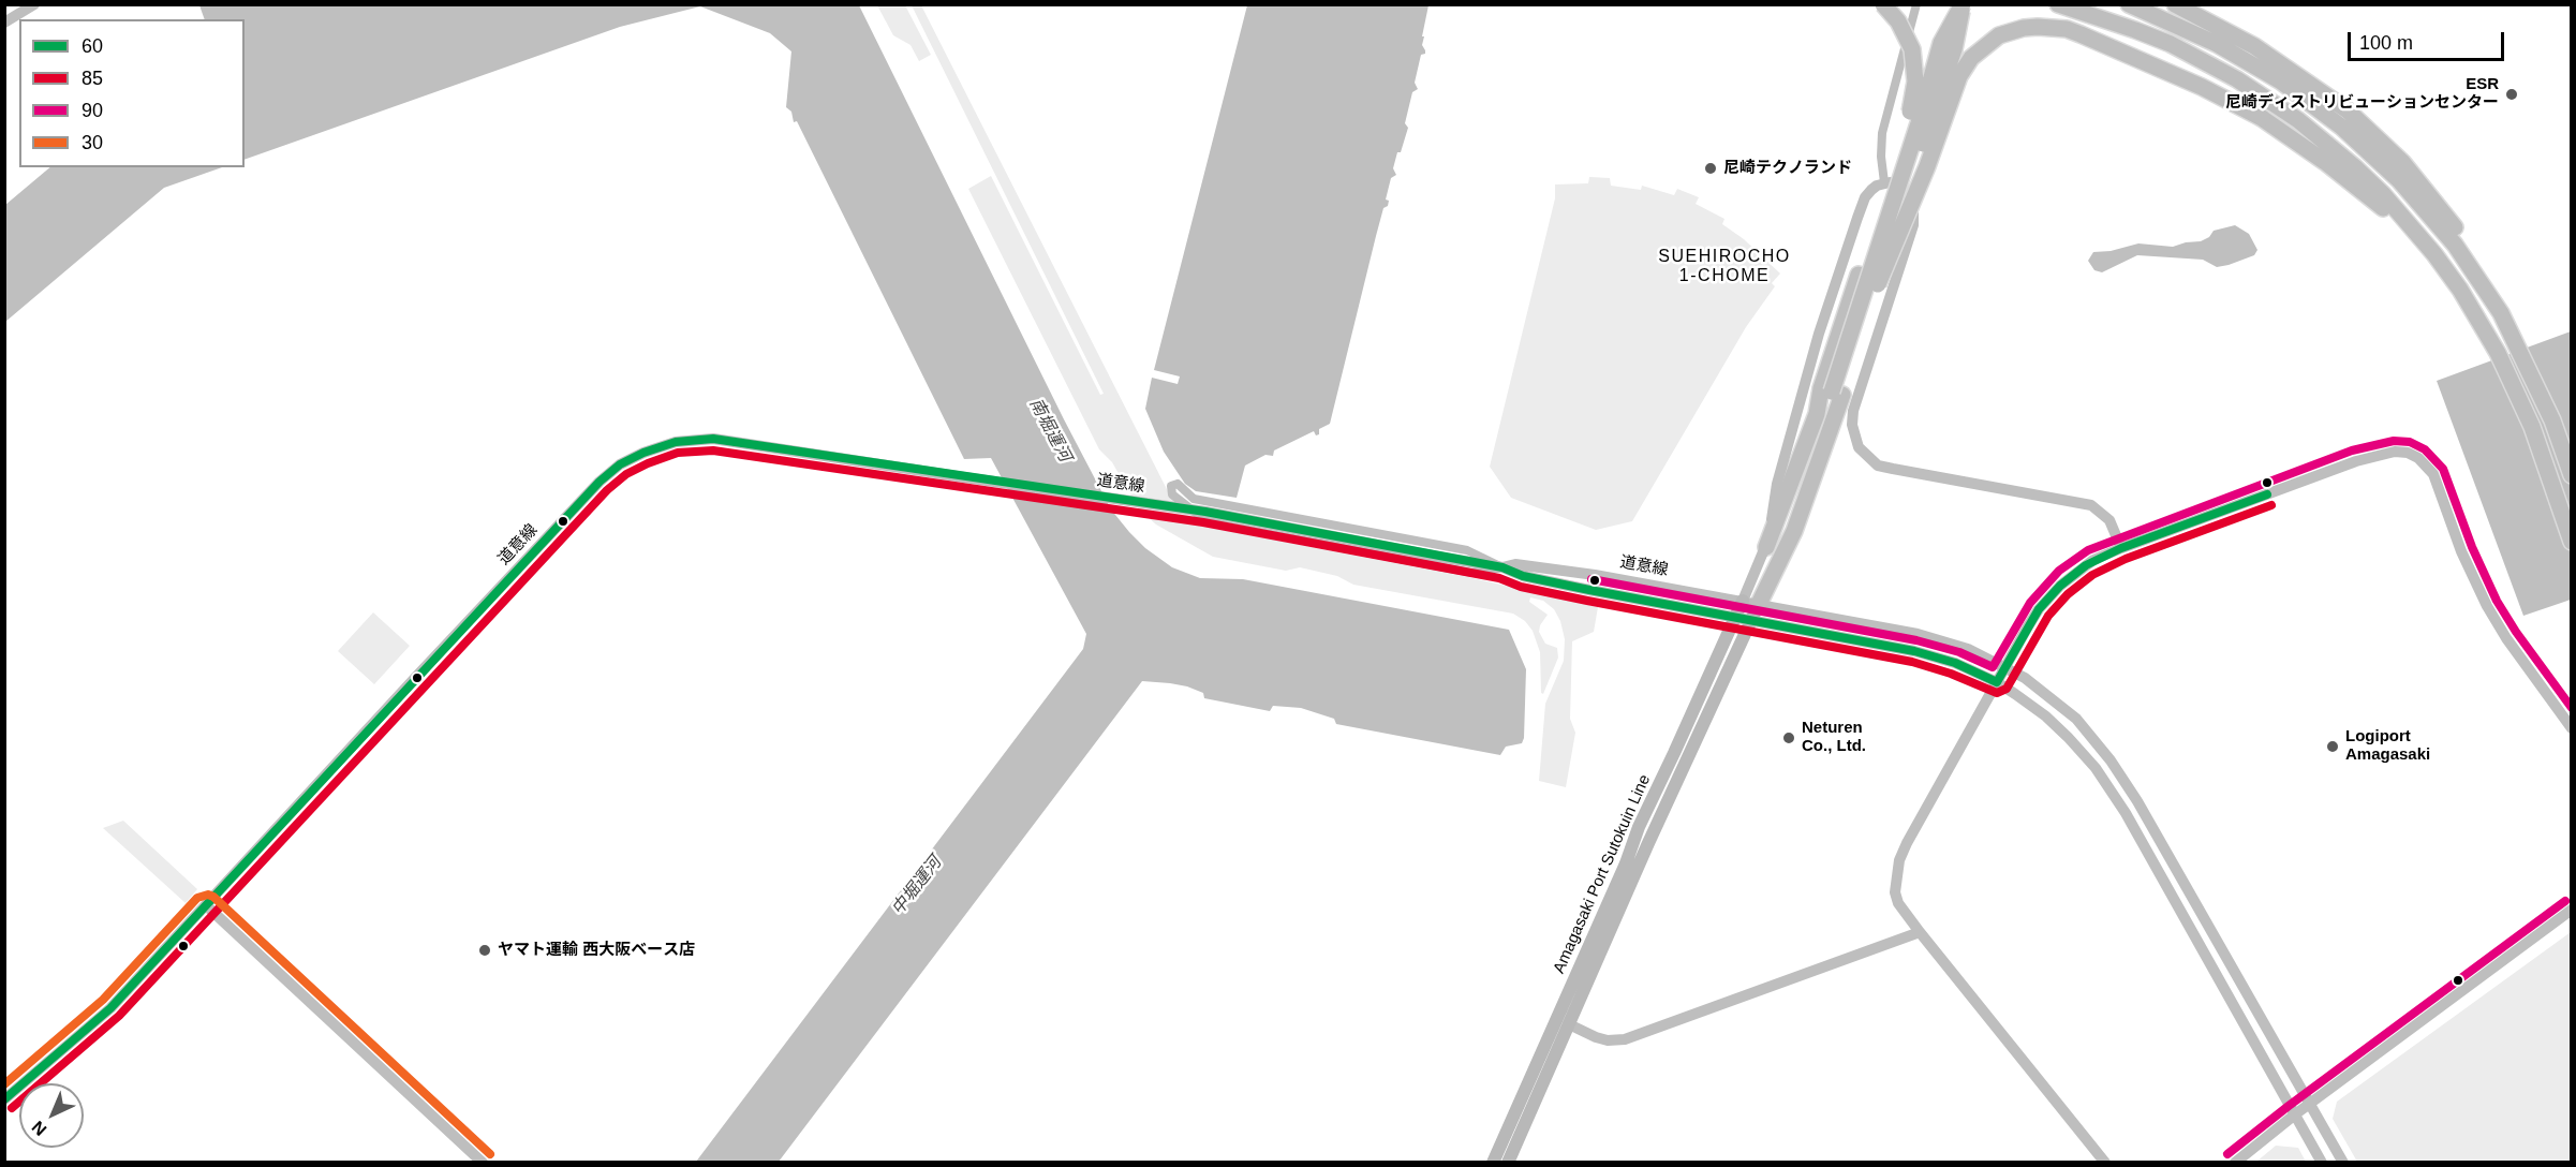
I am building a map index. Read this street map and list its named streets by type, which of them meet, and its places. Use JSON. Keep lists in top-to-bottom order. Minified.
{"streets":{"main road":["Amagasaki Port Sutokuin Line"],"street":["道意線"]},"crossings":[["道意線","Amagasaki Port Sutokuin Line"]],"districts":["SUEHIROCHO 1-CHOME"],"water":["南堀運河","中堀運河"],"places":["ESR 尼崎ディストリビューションセンター","尼崎テクノランド","Neturen Co., Ltd.","Logiport Amagasaki","ヤマト運輸 西大阪ベース店"],"lines":["transit line 60","transit line 90","transit line 85","transit line 30"],"legend":["60","85","90","30"],"scale_bar":"100 m","north":"bottom left"}
